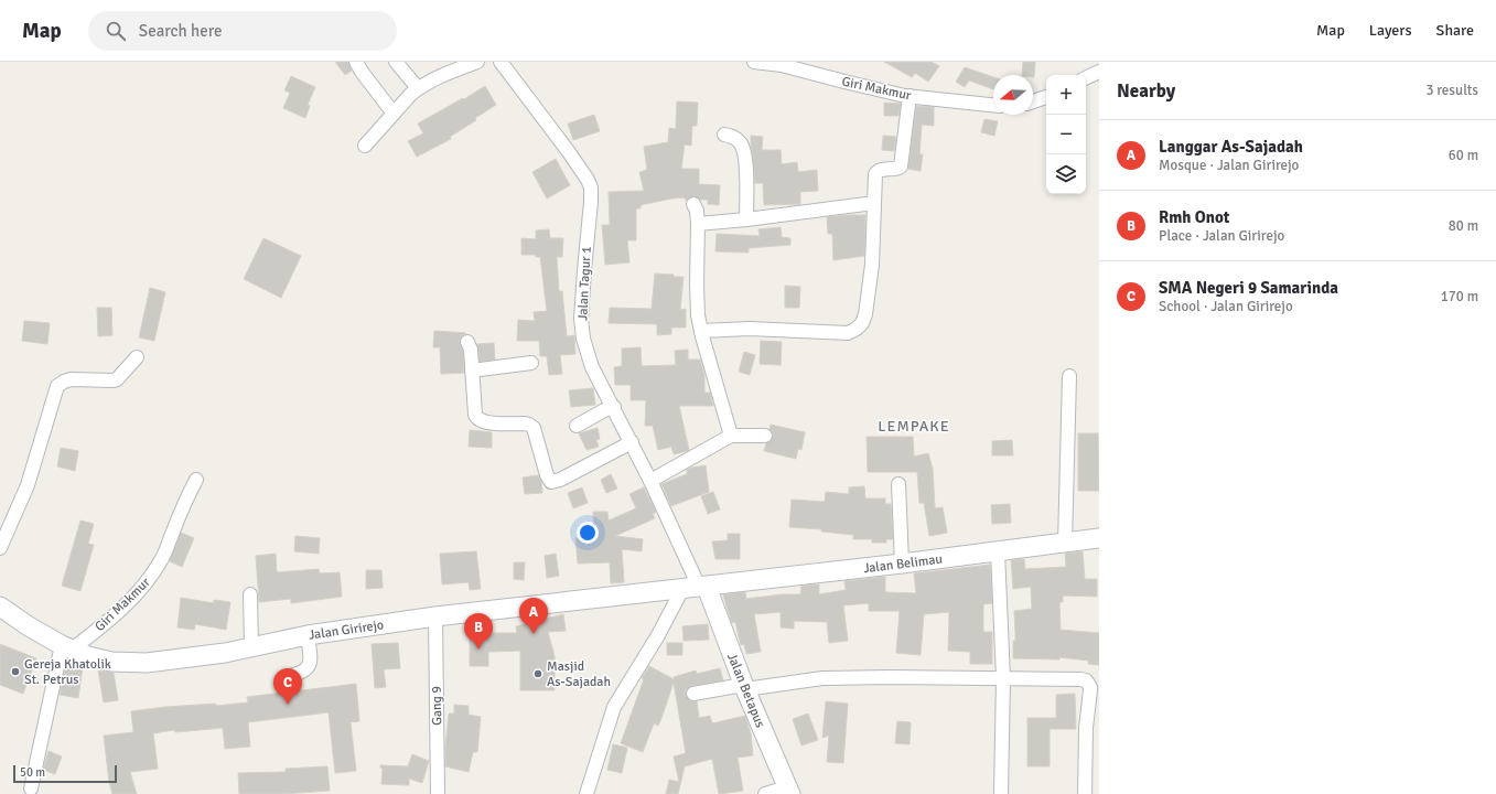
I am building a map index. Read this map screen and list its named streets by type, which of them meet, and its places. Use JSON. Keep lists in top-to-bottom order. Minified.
{"streets":{"street":["Giri Makmur","Jalan Tagur 1","Jalan Belimau","Jalan Girirejo","Jalan Betapus","Gang 9"]},"crossings":[["Giri Makmur","Jalan Girirejo"],["Jalan Tagur 1","Jalan Belimau"],["Jalan Tagur 1","Jalan Girirejo"],["Jalan Tagur 1","Jalan Betapus"],["Jalan Belimau","Jalan Girirejo"],["Jalan Belimau","Jalan Betapus"],["Jalan Girirejo","Jalan Betapus"],["Jalan Girirejo","Gang 9"]],"districts":["LEMPAKE"],"places":["Gereja Khatolik St. Petrus","Masjid As-Sajadah"],"scale_bar":"50 m","north":"left","page":{"header":"Map","search":"Search here","nav":["Map","Layers","Share"],"heading":["Nearby","3 results"],"map_buttons":["+","−"],"list":[{"mark":"A","name":"Langgar As-Sajadah","note":"Mosque · Jalan Girirejo","value":"60 m"},{"mark":"B","name":"Rmh Onot","note":"Place · Jalan Girirejo","value":"80 m"},{"mark":"C","name":"SMA Negeri 9 Samarinda","note":"School · Jalan Girirejo","value":"170 m"}],"pins":["A","B","C"],"scale":"50 m"}}
